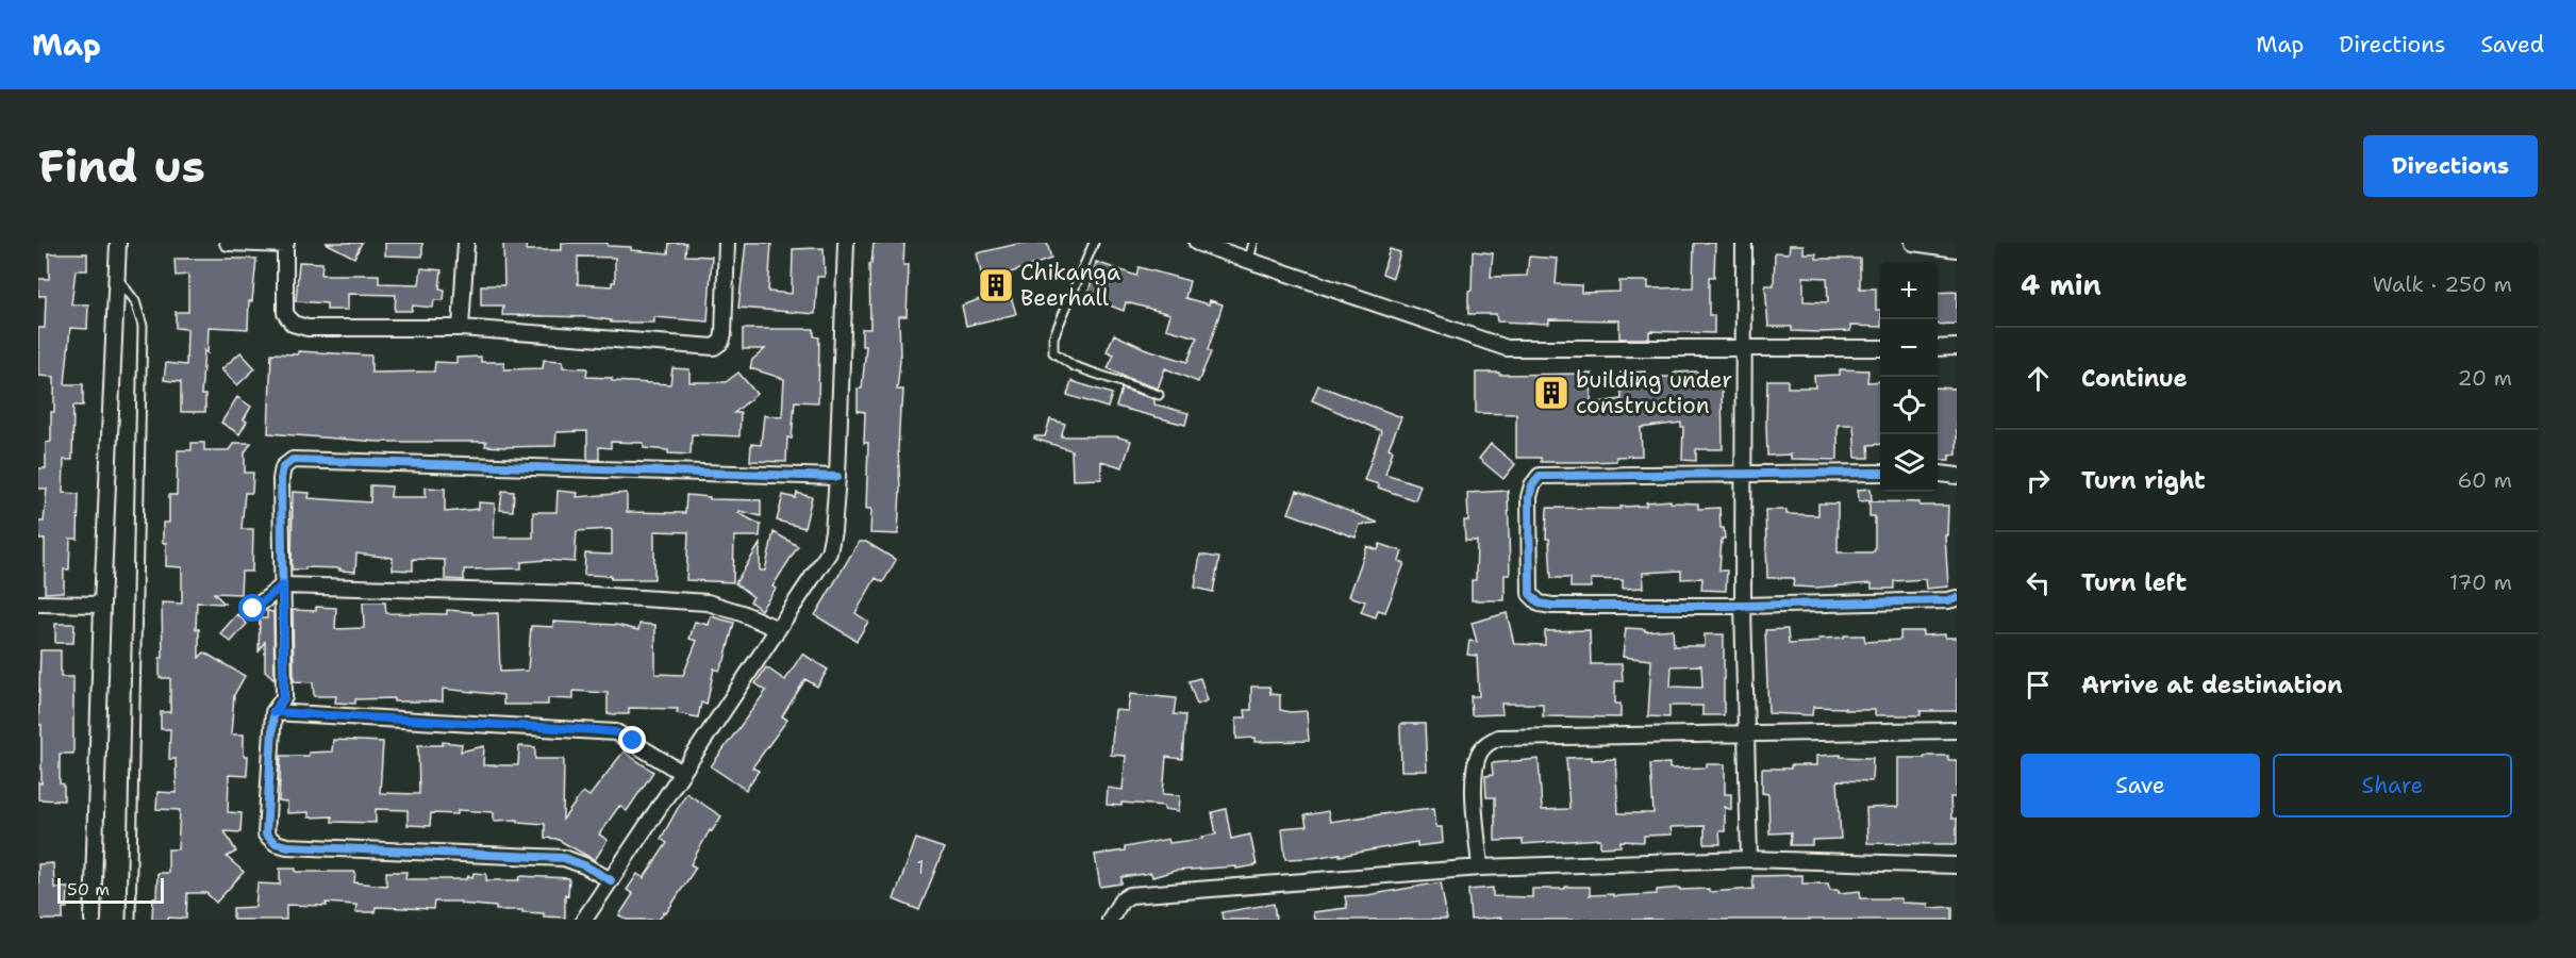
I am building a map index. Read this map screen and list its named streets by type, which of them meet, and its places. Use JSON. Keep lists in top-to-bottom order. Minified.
{"places":{"building":["Chikanga Beerhall","building under construction"]},"house_numbers":["1"],"scale_bar":"50 m","page":{"header":"Map","nav":["Map","Directions","Saved"],"buttons":["Directions",["Save","Share"]],"title":"Find us","heading":["4 min","Walk · 250 m"],"map_buttons":["+","−"],"list":[["Continue","20 m"],["Turn right","60 m"],["Turn left","170 m"],"Arrive at destination"],"scale":"50 m"}}
